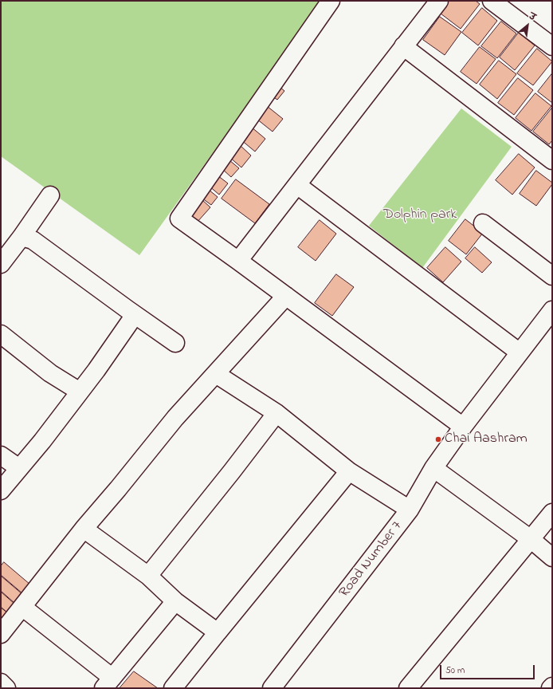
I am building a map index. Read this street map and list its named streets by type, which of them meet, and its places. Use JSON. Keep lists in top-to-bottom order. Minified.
{"streets":{"street":["Road Number 7"]},"parks":["Dolphin park"],"places":["Chai Aashram"],"scale_bar":"50 m","north":"top right"}
